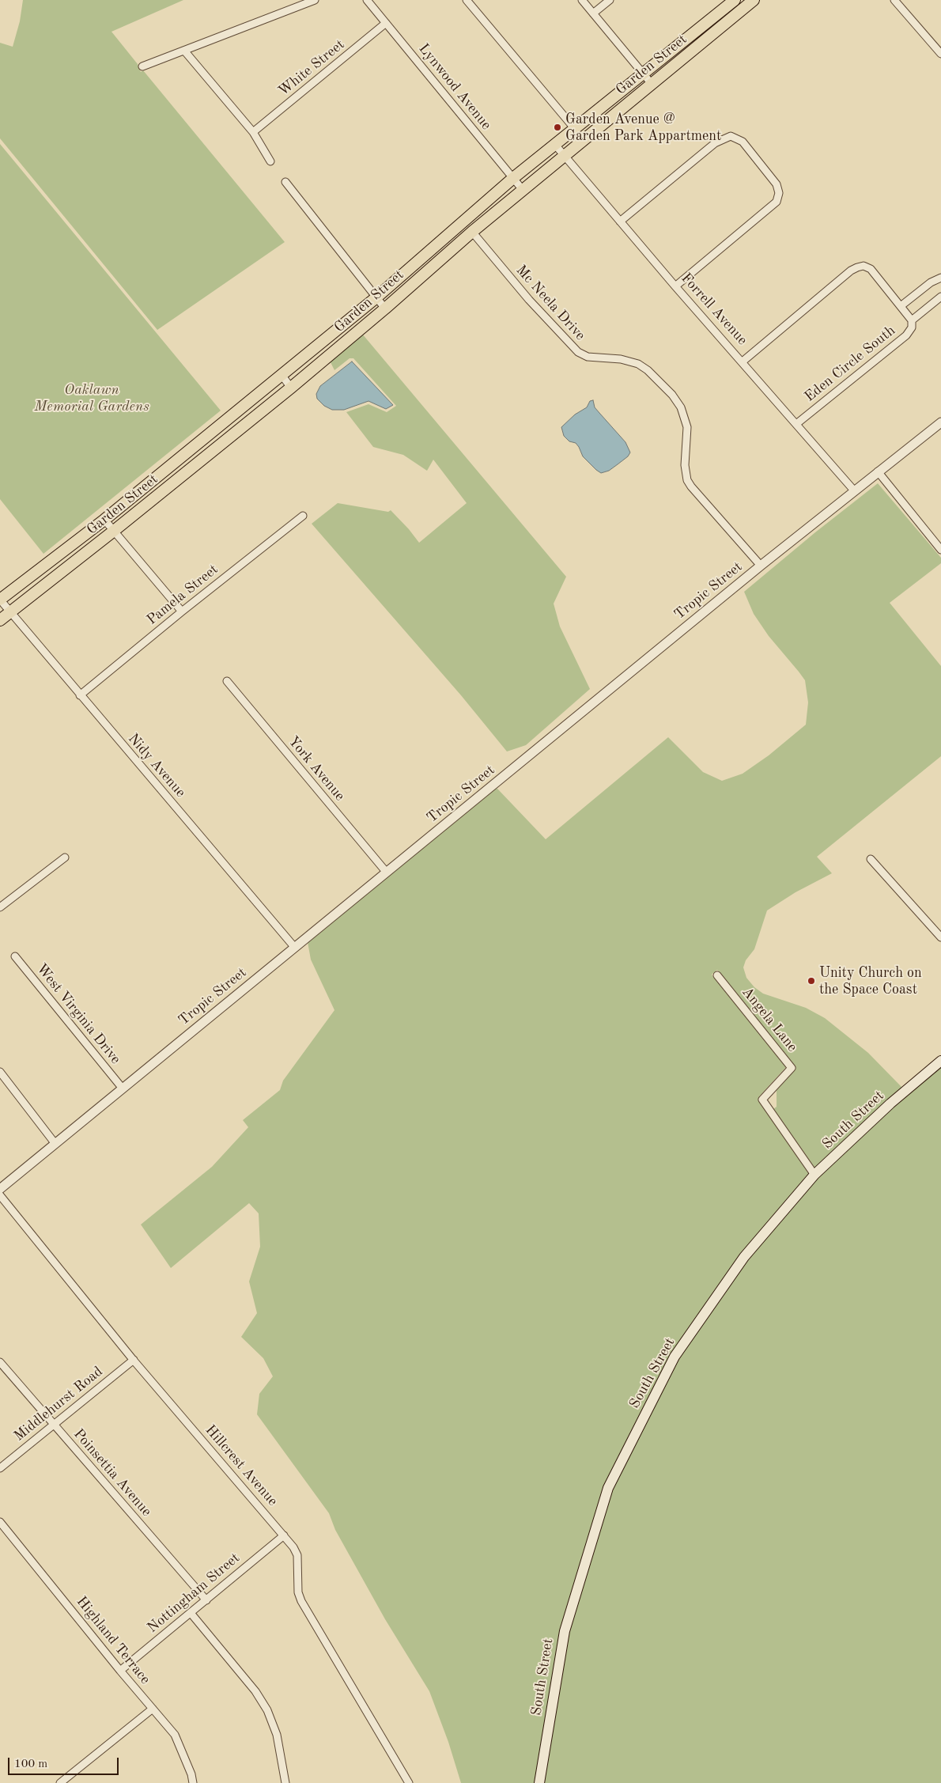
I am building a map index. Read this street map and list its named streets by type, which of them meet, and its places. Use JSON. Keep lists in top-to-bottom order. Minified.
{"streets":{"main road":["Garden Street","South Street"],"street":["White Street","Lynwood Avenue","Mc Neela Drive","Forrell Avenue","Eden Circle South","Tropic Street","Pamela Street","Nidy Avenue","York Avenue","West Virginia Drive","Angela Lane","Middlehurst Road","Hillcrest Avenue","Poinsettia Avenue","Nottingham Street","Highland Terrace"]},"crossings":[["Garden Street","Lynwood Avenue"],["Garden Street","Mc Neela Drive"],["Garden Street","Forrell Avenue"],["Garden Street","Nidy Avenue"],["White Street","Lynwood Avenue"],["Mc Neela Drive","Tropic Street"],["Forrell Avenue","Eden Circle South"],["Forrell Avenue","Tropic Street"],["Tropic Street","Nidy Avenue"],["Tropic Street","York Avenue"],["Tropic Street","West Virginia Drive"],["Pamela Street","Nidy Avenue"],["Angela Lane","South Street"],["Middlehurst Road","Hillcrest Avenue"],["Middlehurst Road","Poinsettia Avenue"],["Hillcrest Avenue","Nottingham Street"],["Poinsettia Avenue","Nottingham Street"],["Nottingham Street","Highland Terrace"]],"parks":["Oaklawn Memorial Gardens"],"places":["Garden Avenue @ Garden Park Appartment","Unity Church on the Space Coast"],"scale_bar":"100 m"}
